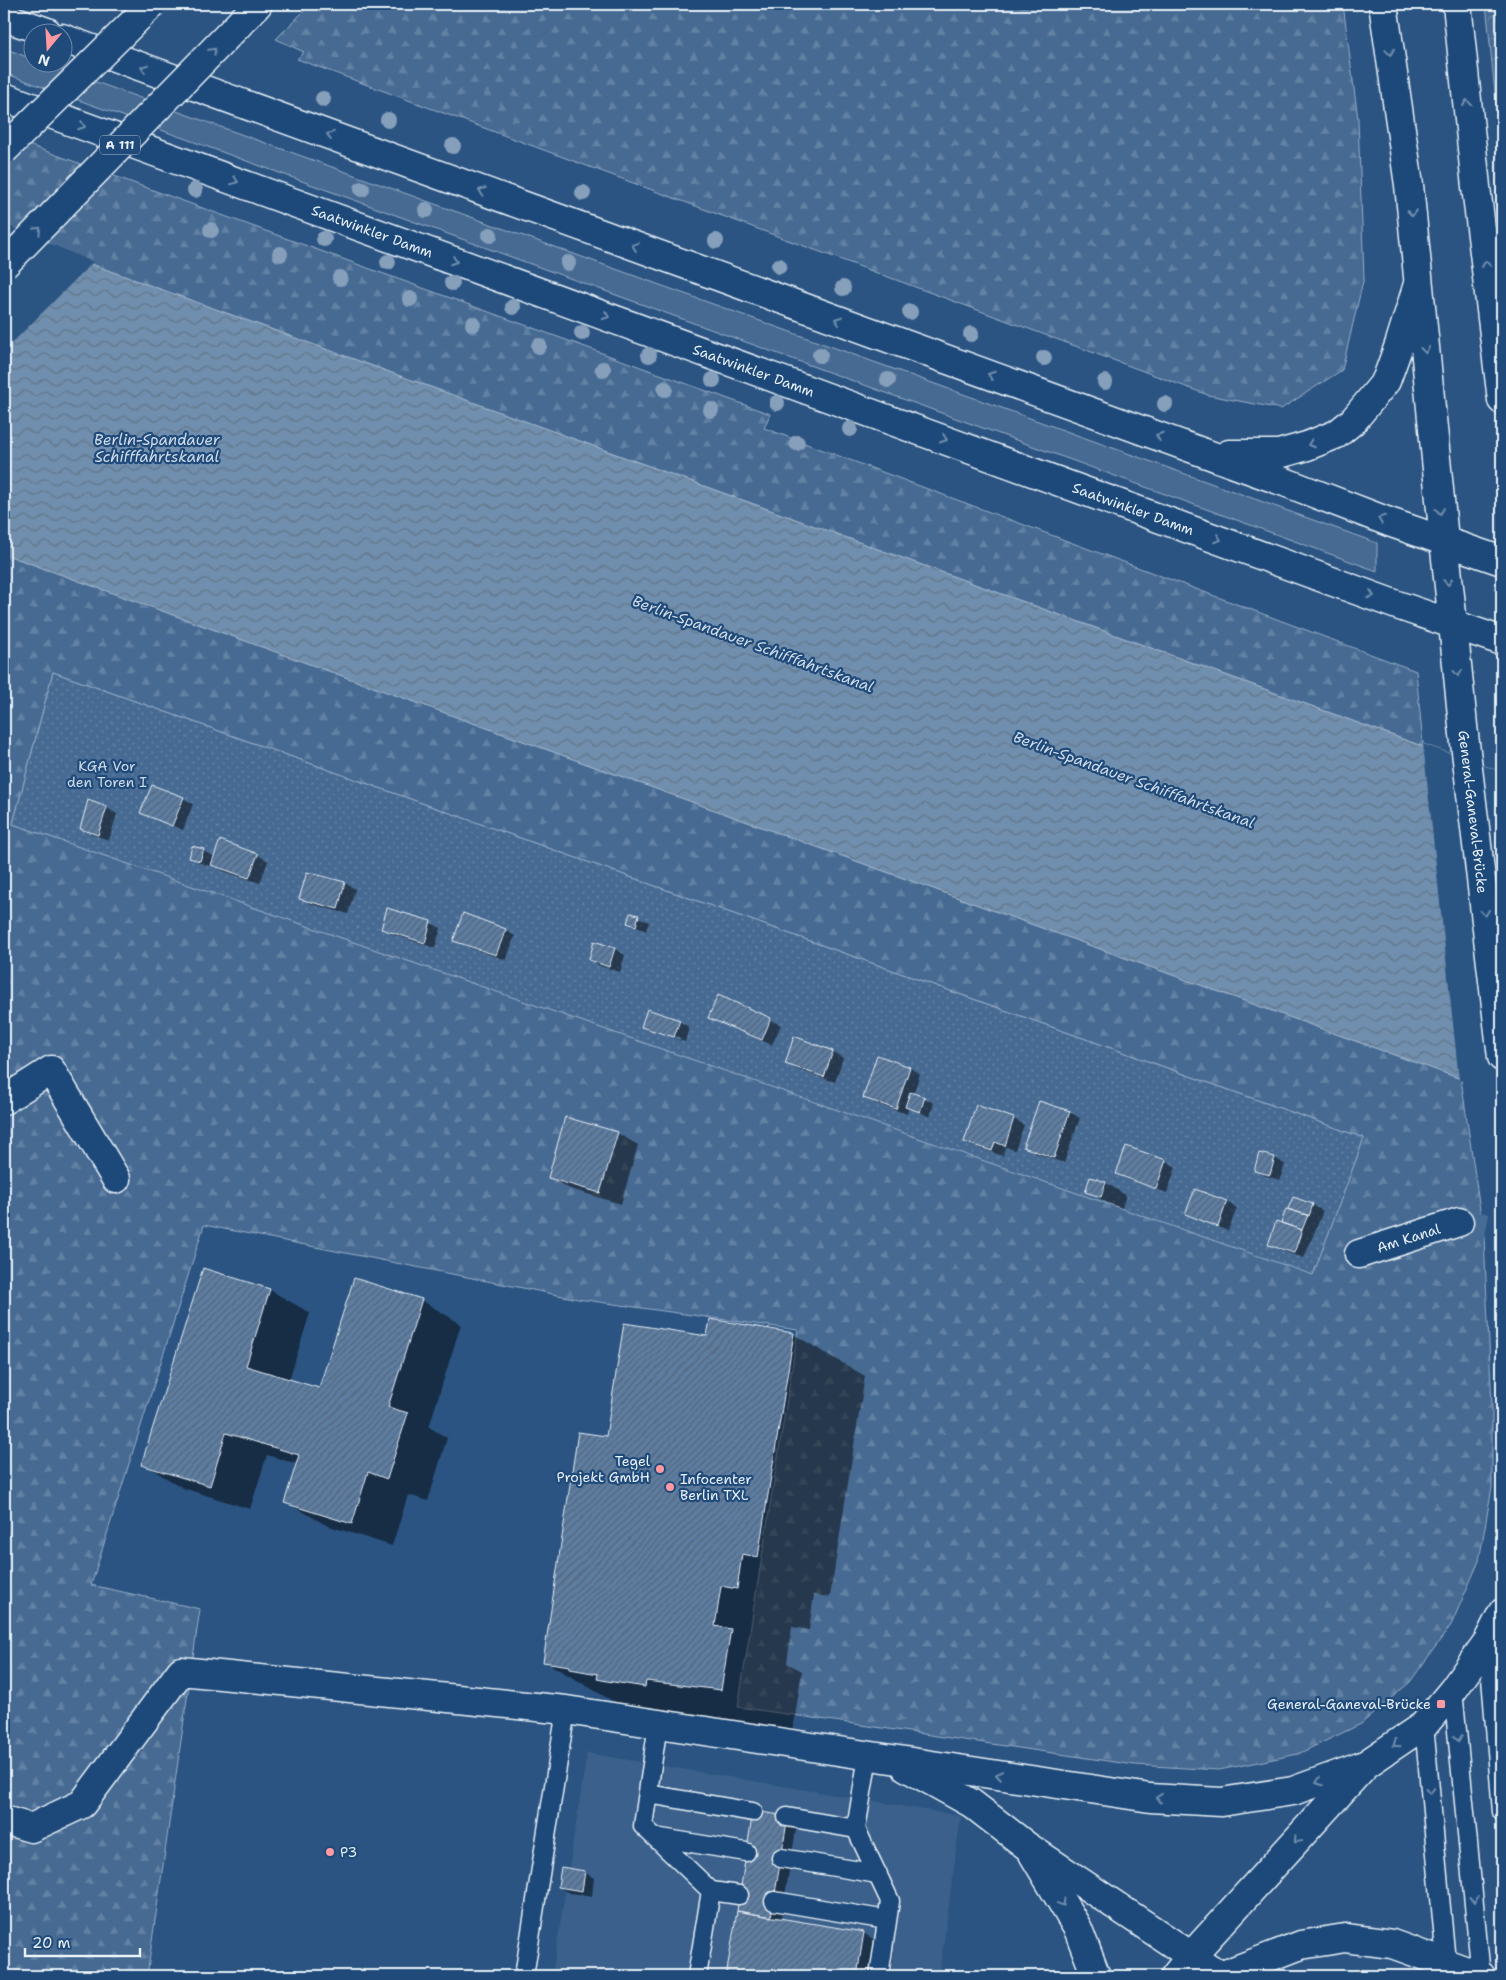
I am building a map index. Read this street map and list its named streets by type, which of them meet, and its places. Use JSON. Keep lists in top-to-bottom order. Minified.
{"streets":{"main road":["A 111","Saatwinkler Damm","General-Ganeval-Brücke","Am Kanal"]},"crossings":[["Saatwinkler Damm","General-Ganeval-Brücke"]],"water":["Berlin-Spandauer Schifffahrtskanal"],"parks":["KGA Vor den Toren I"],"places":{"other":["Tegel Projekt GmbH","Infocenter Berlin TXL","P3"],"transit":["General-Ganeval-Brücke"]},"scale_bar":"20 m","north":"bottom"}
